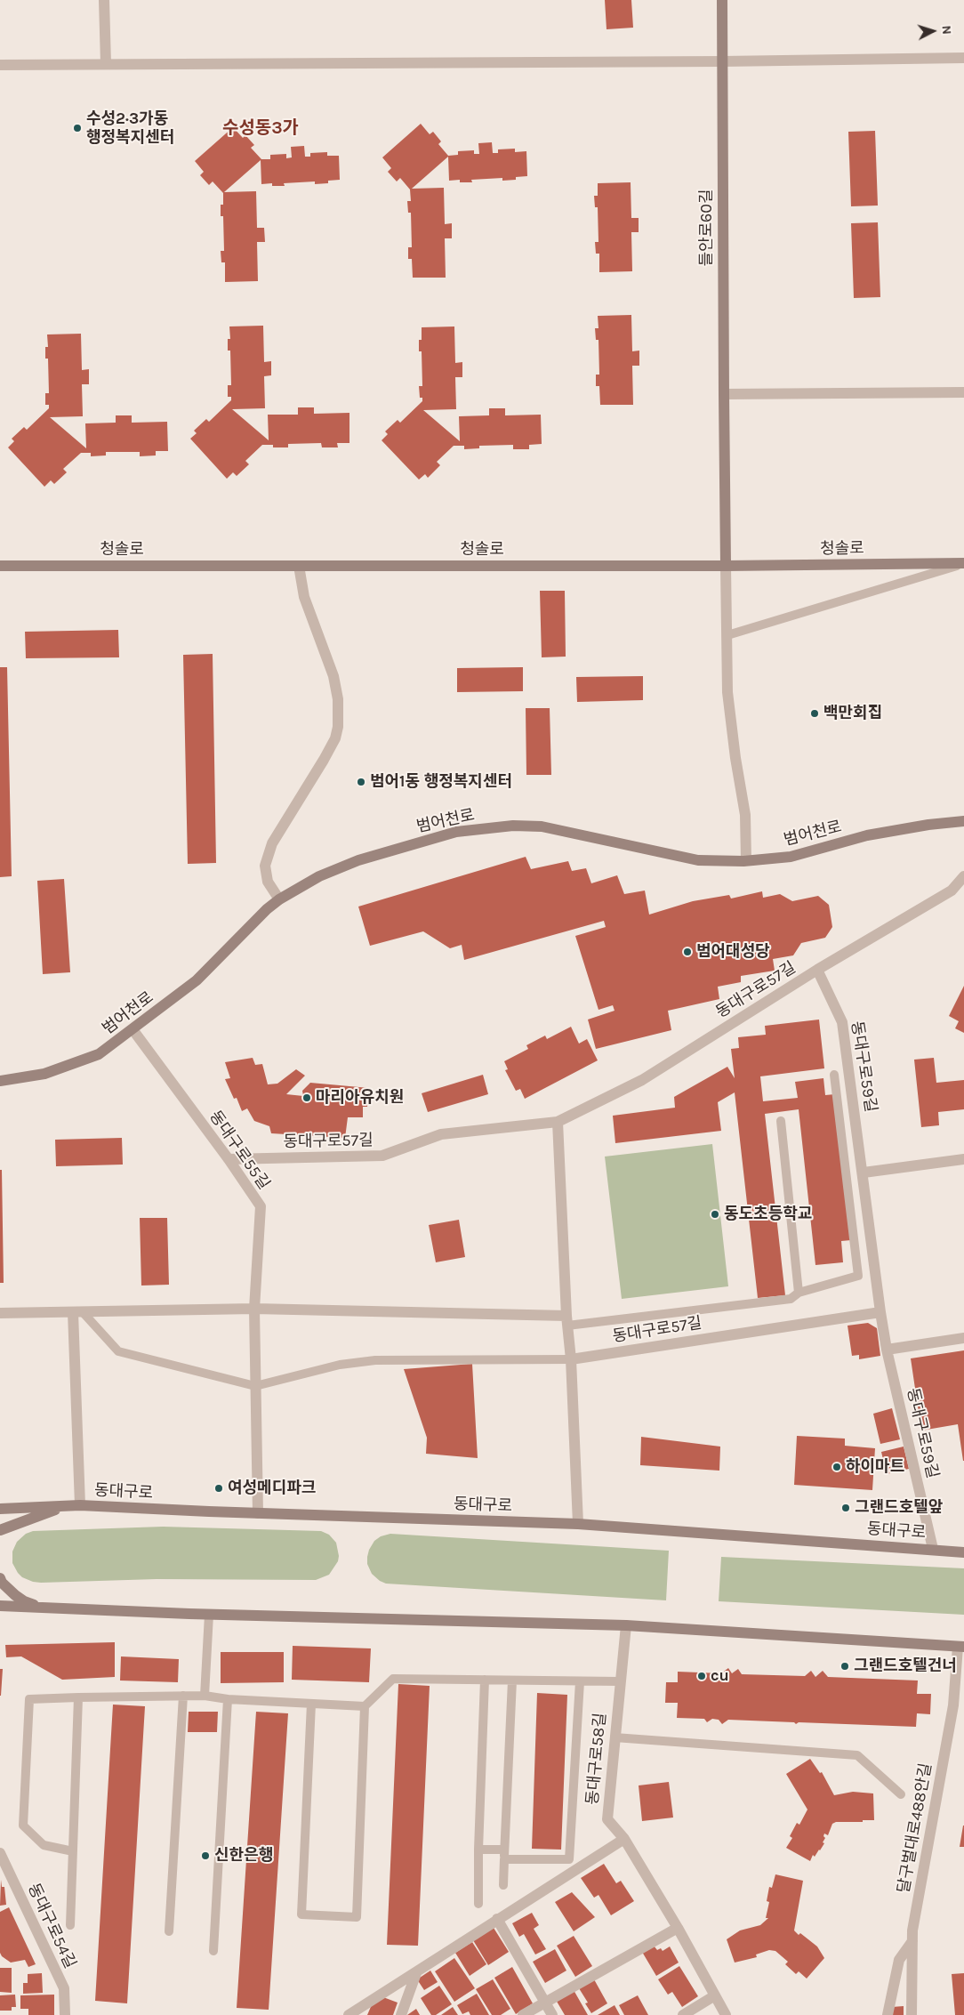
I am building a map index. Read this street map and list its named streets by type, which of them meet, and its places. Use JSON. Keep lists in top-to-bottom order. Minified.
{"streets":{"main road":["들안로60길","청솔로","범어천로","동대구로"],"street":["동대구로57길","동대구로59길","동대구로55길","동대구로58길","달구벌대로488안길","동대구로54길"]},"crossings":[["들안로60길","청솔로"],["범어천로","동대구로55길"],["동대구로57길","동대구로59길"],["동대구로57길","동대구로55길"],["동대구로59길","동대구로"],["동대구로55길","동대구로"]],"districts":["수성동3가"],"places":["수성2·3가동 행정복지센터","백만회집","범어1동 행정복지센터","범어대성당","마리아유치원","동도초등학교","하이마트","여성메디파크","그랜드호텔앞","그랜드호텔건너","cu","신한은행"],"north":"right"}
